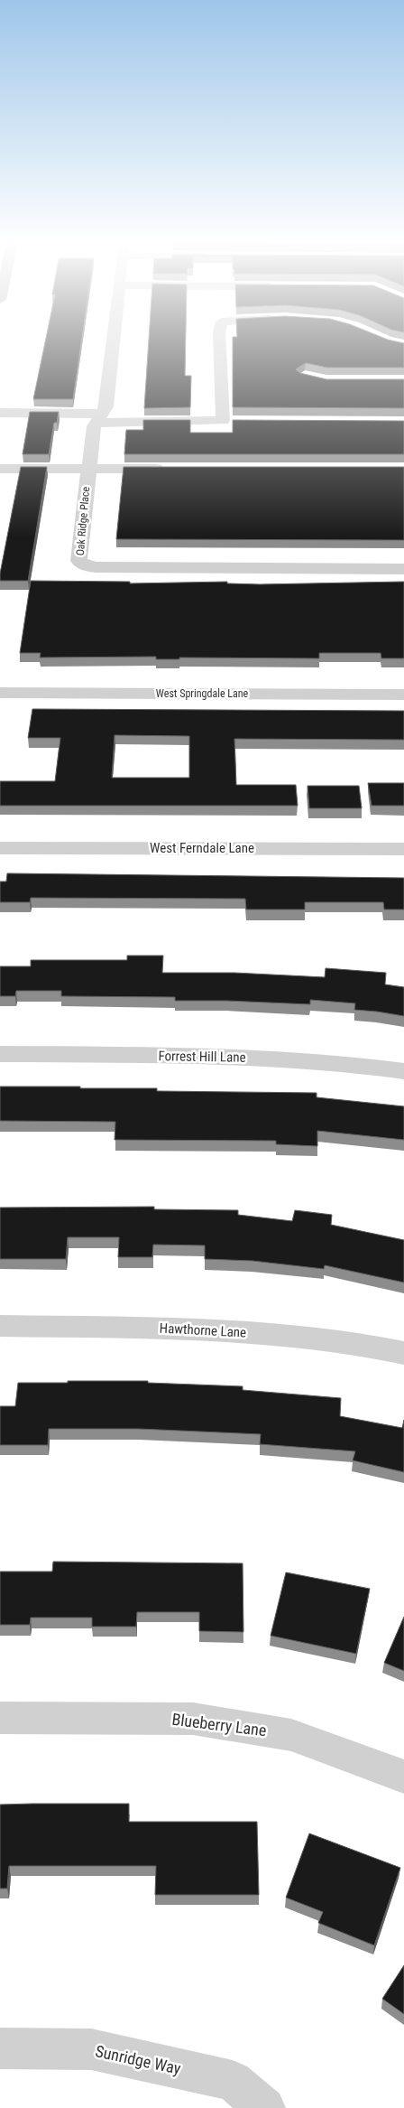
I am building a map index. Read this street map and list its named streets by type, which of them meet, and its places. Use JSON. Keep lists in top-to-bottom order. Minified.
{"streets":{"street":["Oak Ridge Place","West Springdale Lane","West Ferndale Lane","Forrest Hill Lane","Hawthorne Lane","Blueberry Lane","Sunridge Way"]}}
